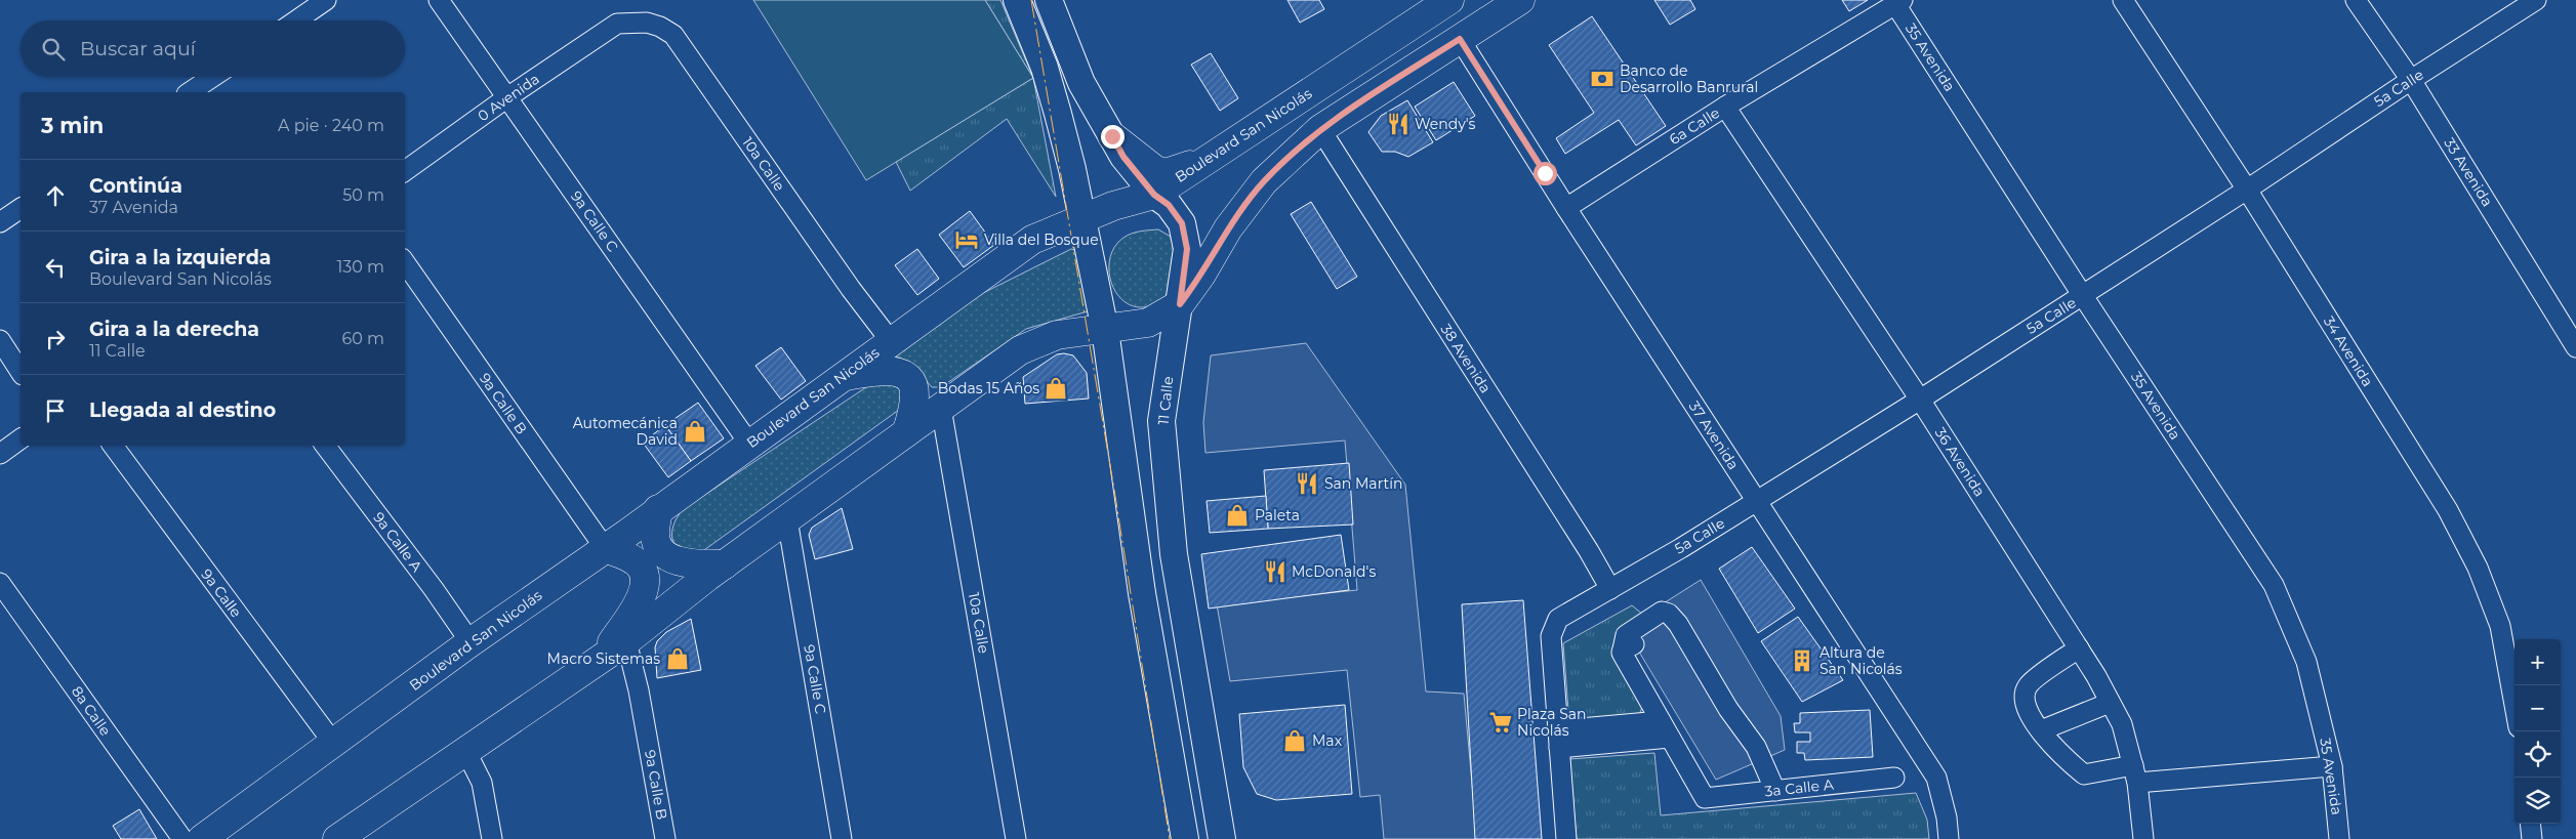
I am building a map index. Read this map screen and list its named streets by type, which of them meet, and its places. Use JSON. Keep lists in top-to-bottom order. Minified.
{"streets":{"main road":["Boulevard San Nicolás","11 Calle"],"street":["35 Avenida","5a Calle","0 Avenida","6a Calle","10a Calle","33 Avenida","9a Calle C","34 Avenida","38 Avenida","9a Calle B","37 Avenida","36 Avenida","9a Calle A","9a Calle","8a Calle","3a Calle A"]},"crossings":[["35 Avenida","5a Calle"],["35 Avenida","6a Calle"],["5a Calle","33 Avenida"],["5a Calle","34 Avenida"],["5a Calle","38 Avenida"],["5a Calle","37 Avenida"],["5a Calle","36 Avenida"],["0 Avenida","10a Calle"],["0 Avenida","9a Calle C"],["6a Calle","37 Avenida"],["6a Calle","36 Avenida"],["Boulevard San Nicolás","10a Calle"],["Boulevard San Nicolás","9a Calle C"],["Boulevard San Nicolás","11 Calle"],["Boulevard San Nicolás","9a Calle B"],["Boulevard San Nicolás","9a Calle A"],["Boulevard San Nicolás","9a Calle"]],"places":{"bank":["Banco de Desarrollo Banrural"],"restaurant":["Wendy's","San Martín","McDonald's"],"hotel":["Villa del Bosque"],"shop":["Bodas 15 Años","Automecánica David","Paleta","Macro Sistemas","Max"],"building":["Altura de San Nicolás"],"supermarket":["Plaza San Nicolás"]},"page":{"search":"Buscar aquí","heading":["3 min","A pie · 240 m"],"list":[["Continúa","37 Avenida","50 m"],["Gira a la izquierda","Boulevard San Nicolás","130 m"],["Gira a la derecha","11 Calle","60 m"],"Llegada al destino"],"map_buttons":["+","−"]}}
